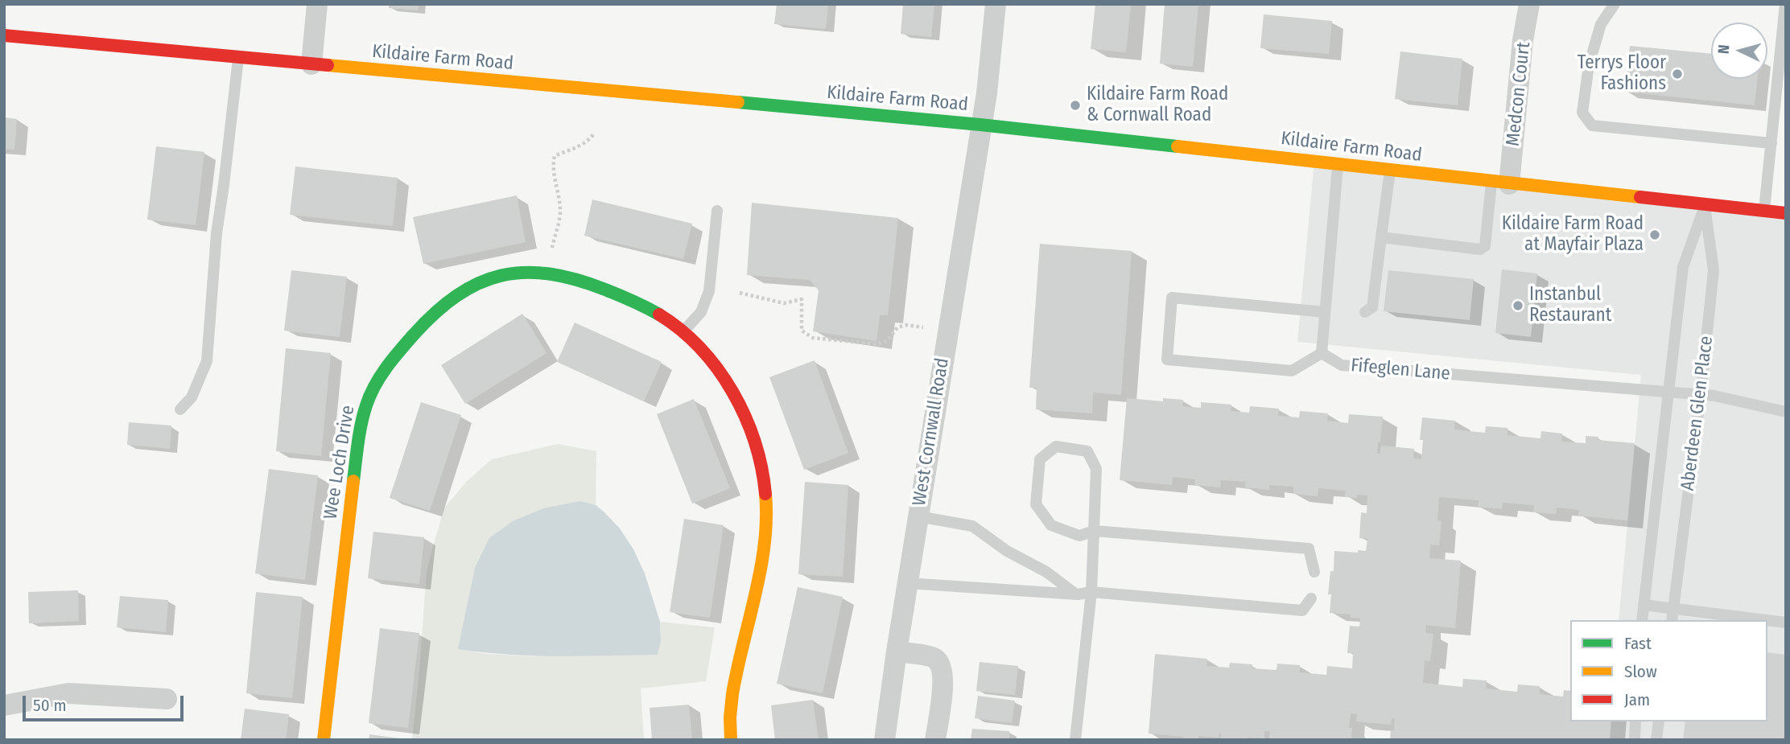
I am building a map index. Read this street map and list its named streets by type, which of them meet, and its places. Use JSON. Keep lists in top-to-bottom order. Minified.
{"streets":{"main road":["Kildaire Farm Road","Wee Loch Drive"],"street":["Medcon Court","West Cornwall Road"],"lane":["Fifeglen Lane","Aberdeen Glen Place"]},"crossings":[["Kildaire Farm Road","Medcon Court"],["Kildaire Farm Road","Aberdeen Glen Place"],["Kildaire Farm Road","West Cornwall Road"],["Fifeglen Lane","Aberdeen Glen Place"]],"places":["Terrys Floor Fashions","Kildaire Farm Road & Cornwall Road","Kildaire Farm Road at Mayfair Plaza","Instanbul Restaurant"],"legend":["Fast","Slow","Jam"],"scale_bar":"50 m","north":"left"}
